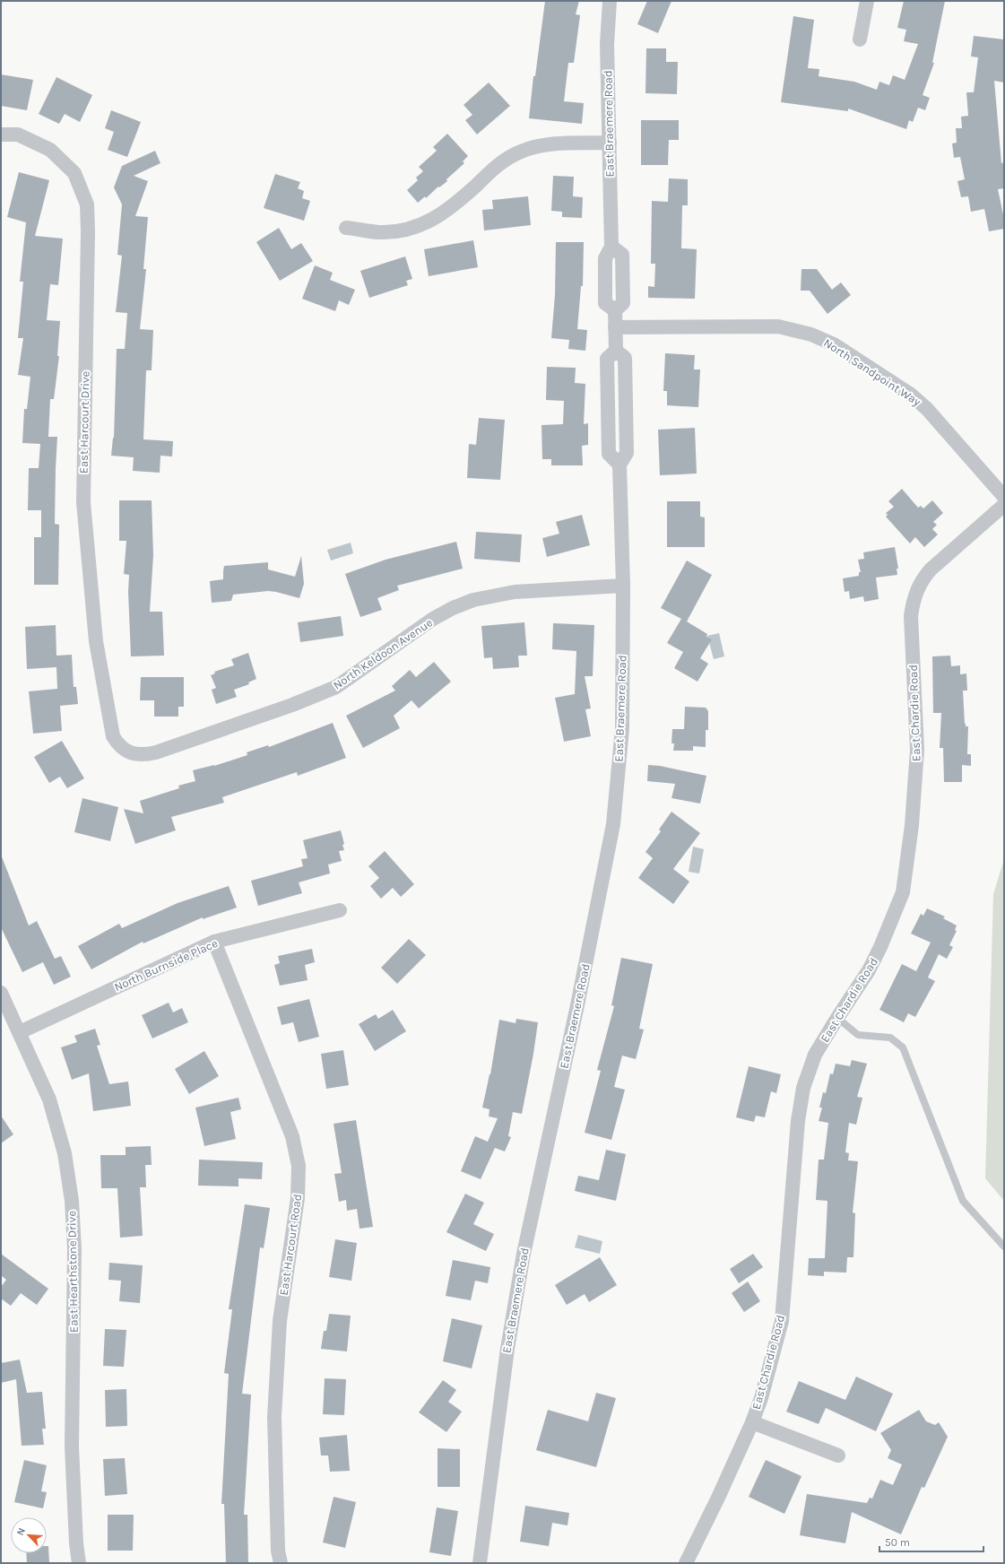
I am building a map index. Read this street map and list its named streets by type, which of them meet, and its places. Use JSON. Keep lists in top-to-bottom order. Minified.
{"streets":{"street":["East Braemere Road","North Sandpoint Way","East Harcourt Drive","North Keldoon Avenue","East Chardie Road","North Burnside Place","East Harcourt Road","East Hearthstone Drive"]},"crossings":[["East Braemere Road","North Sandpoint Way"],["East Braemere Road","North Keldoon Avenue"],["East Harcourt Drive","North Keldoon Avenue"],["North Burnside Place","East Harcourt Road"],["North Burnside Place","East Hearthstone Drive"]],"scale_bar":"50 m","north":"top left"}
